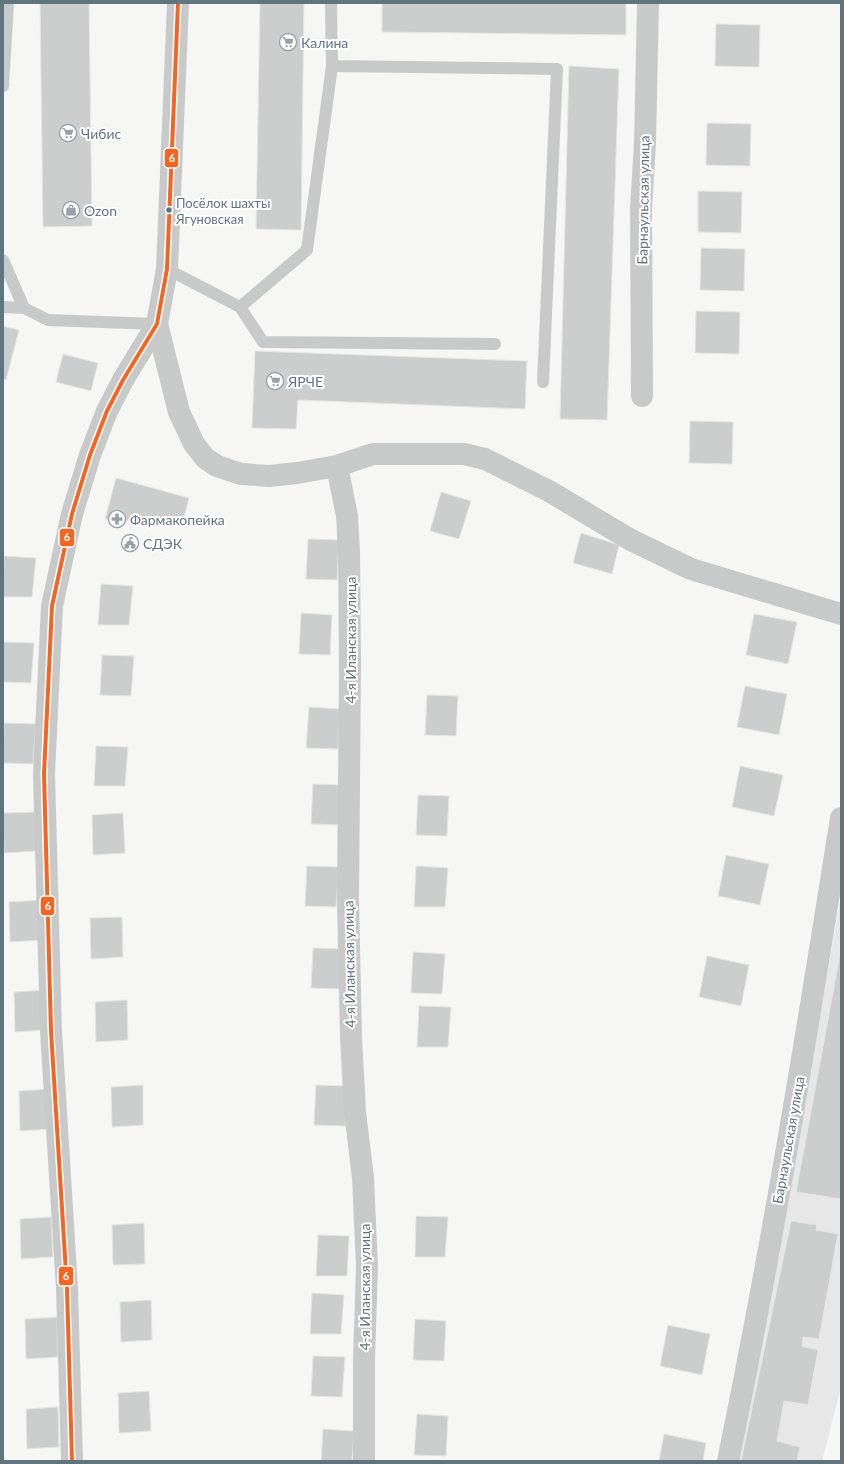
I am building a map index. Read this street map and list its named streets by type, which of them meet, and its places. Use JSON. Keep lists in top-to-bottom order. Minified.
{"streets":{"street":["Барнаульская улица","4-я Иланская улица"]},"places":{"supermarket":["Калина","Чибис","ЯРЧЕ"],"shop":["Ozon"],"other":["Посёлок шахты Ягуновская"],"pharmacy":["Фармакопейка"],"public building":["СДЭК"]},"lines":["transit line 6"]}
